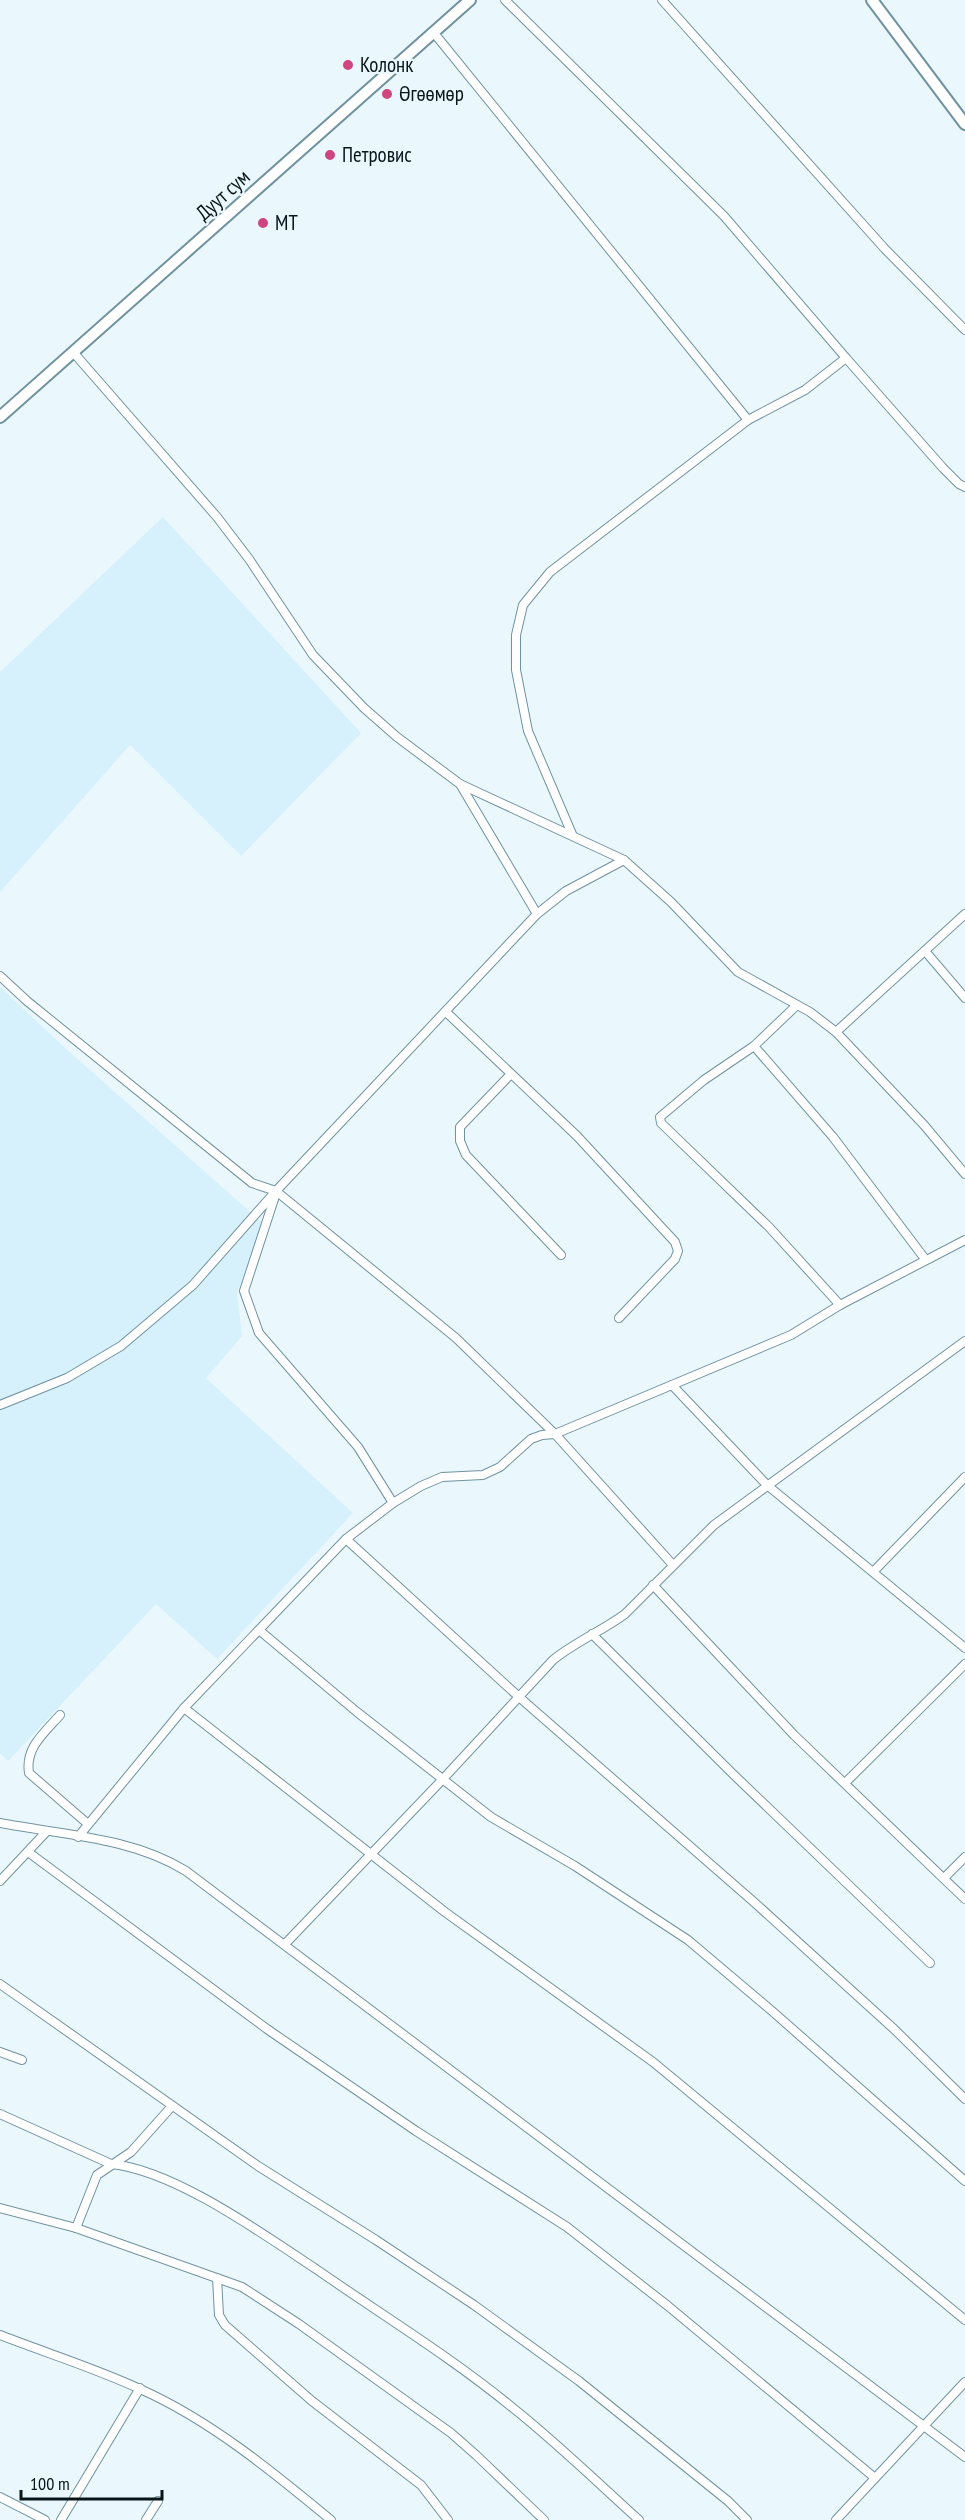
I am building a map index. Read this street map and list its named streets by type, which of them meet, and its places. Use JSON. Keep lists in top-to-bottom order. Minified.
{"streets":{"main road":["Дуут сум"]},"places":["Колонк","Өгөөмөр","Петровиc","MT"],"scale_bar":"100 m"}
